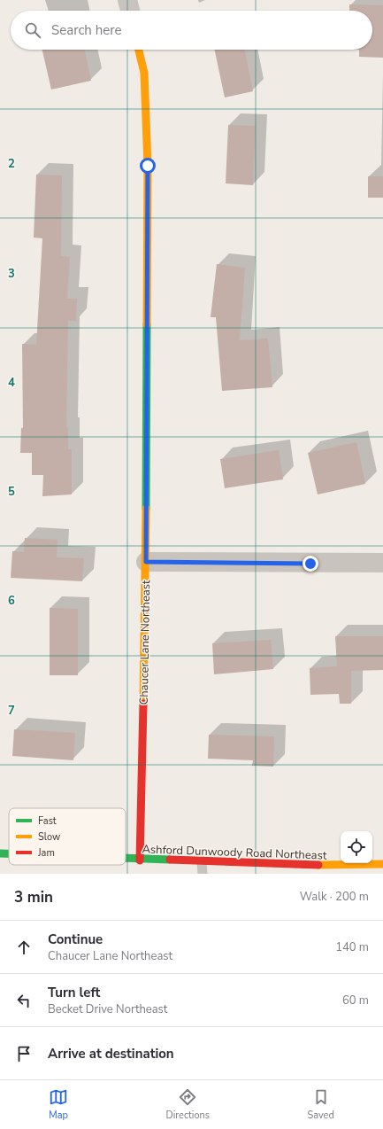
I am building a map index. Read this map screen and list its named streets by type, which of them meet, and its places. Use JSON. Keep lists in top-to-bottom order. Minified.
{"streets":{"street":["Chaucer Lane Northeast","Ashford Dunwoody Road Northeast"]},"crossings":[["Chaucer Lane Northeast","Ashford Dunwoody Road Northeast"]],"legend":["Fast","Slow","Jam"],"page":{"search":"Search here","heading":["3 min","Walk · 200 m"],"list":[["Continue","Chaucer Lane Northeast","140 m"],["Turn left","Becket Drive Northeast","60 m"],"Arrive at destination"],"nav":["Map","Directions","Saved"]},"grid":{"rows":["2","3","4","5","6","7"]}}
